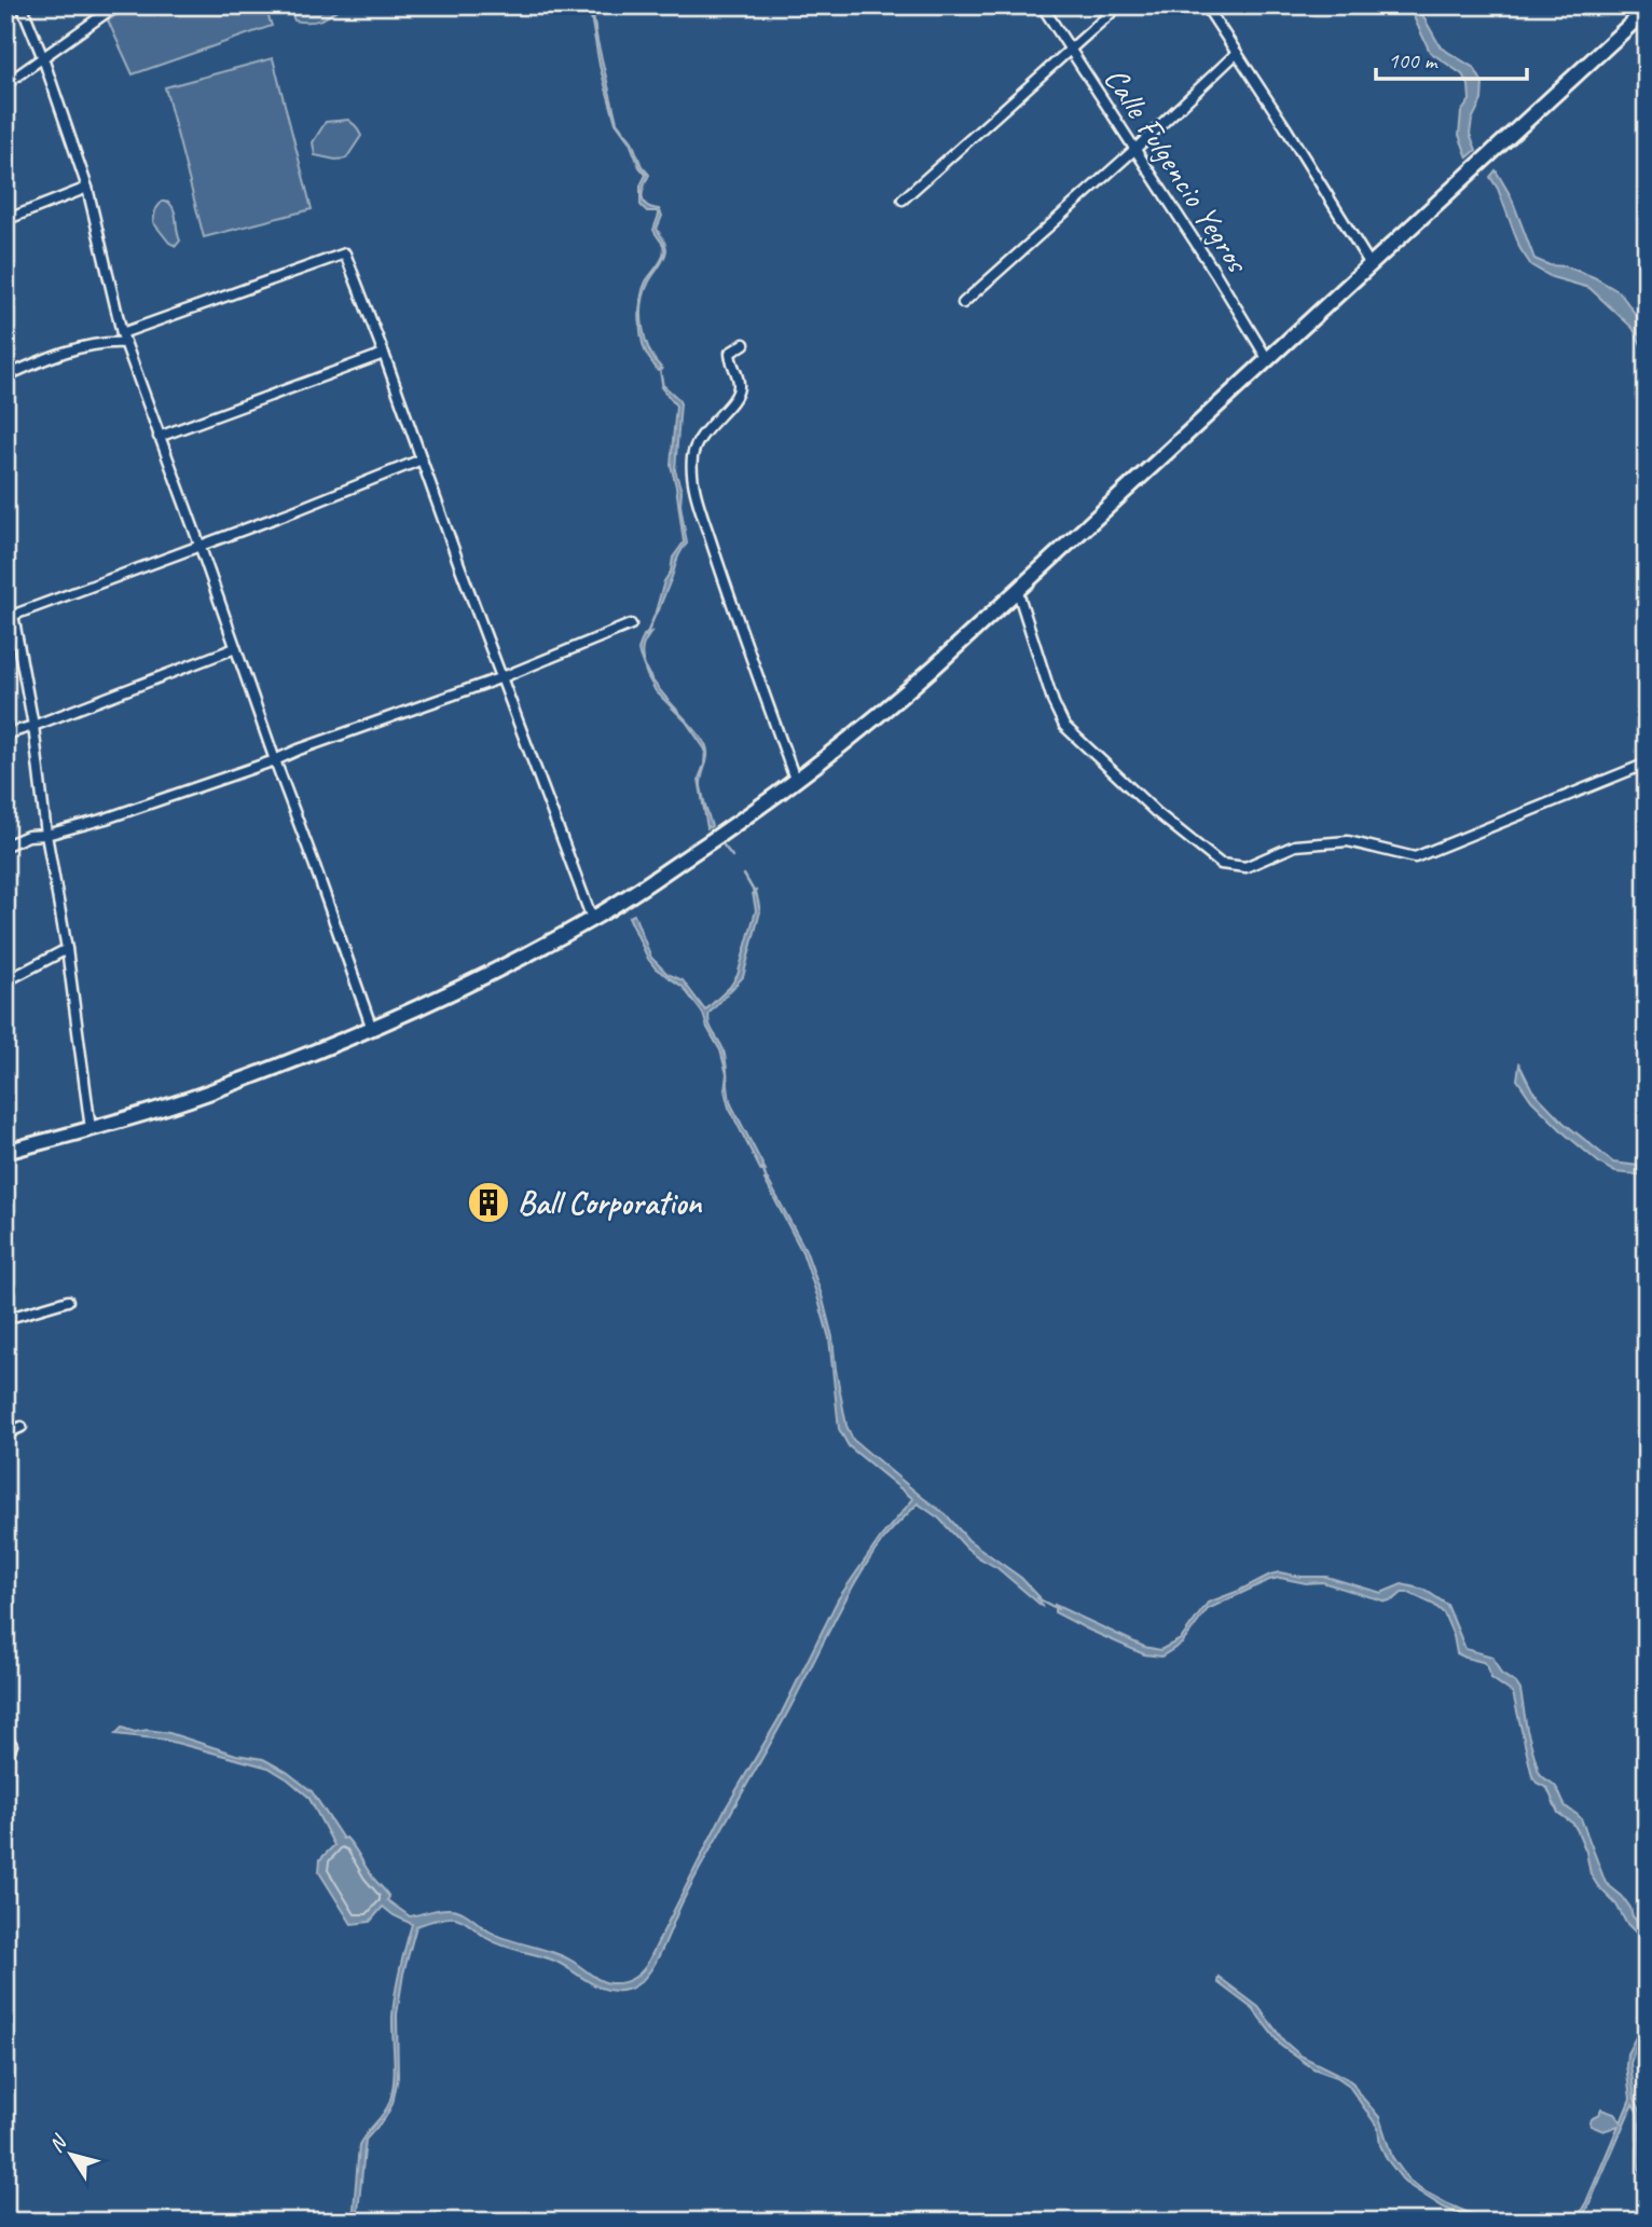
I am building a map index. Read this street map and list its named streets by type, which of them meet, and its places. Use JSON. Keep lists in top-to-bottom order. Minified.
{"streets":{"street":["Calle Fulgencio Yegros"]},"places":{"building":["Ball Corporation"]},"scale_bar":"100 m","north":"top left"}
